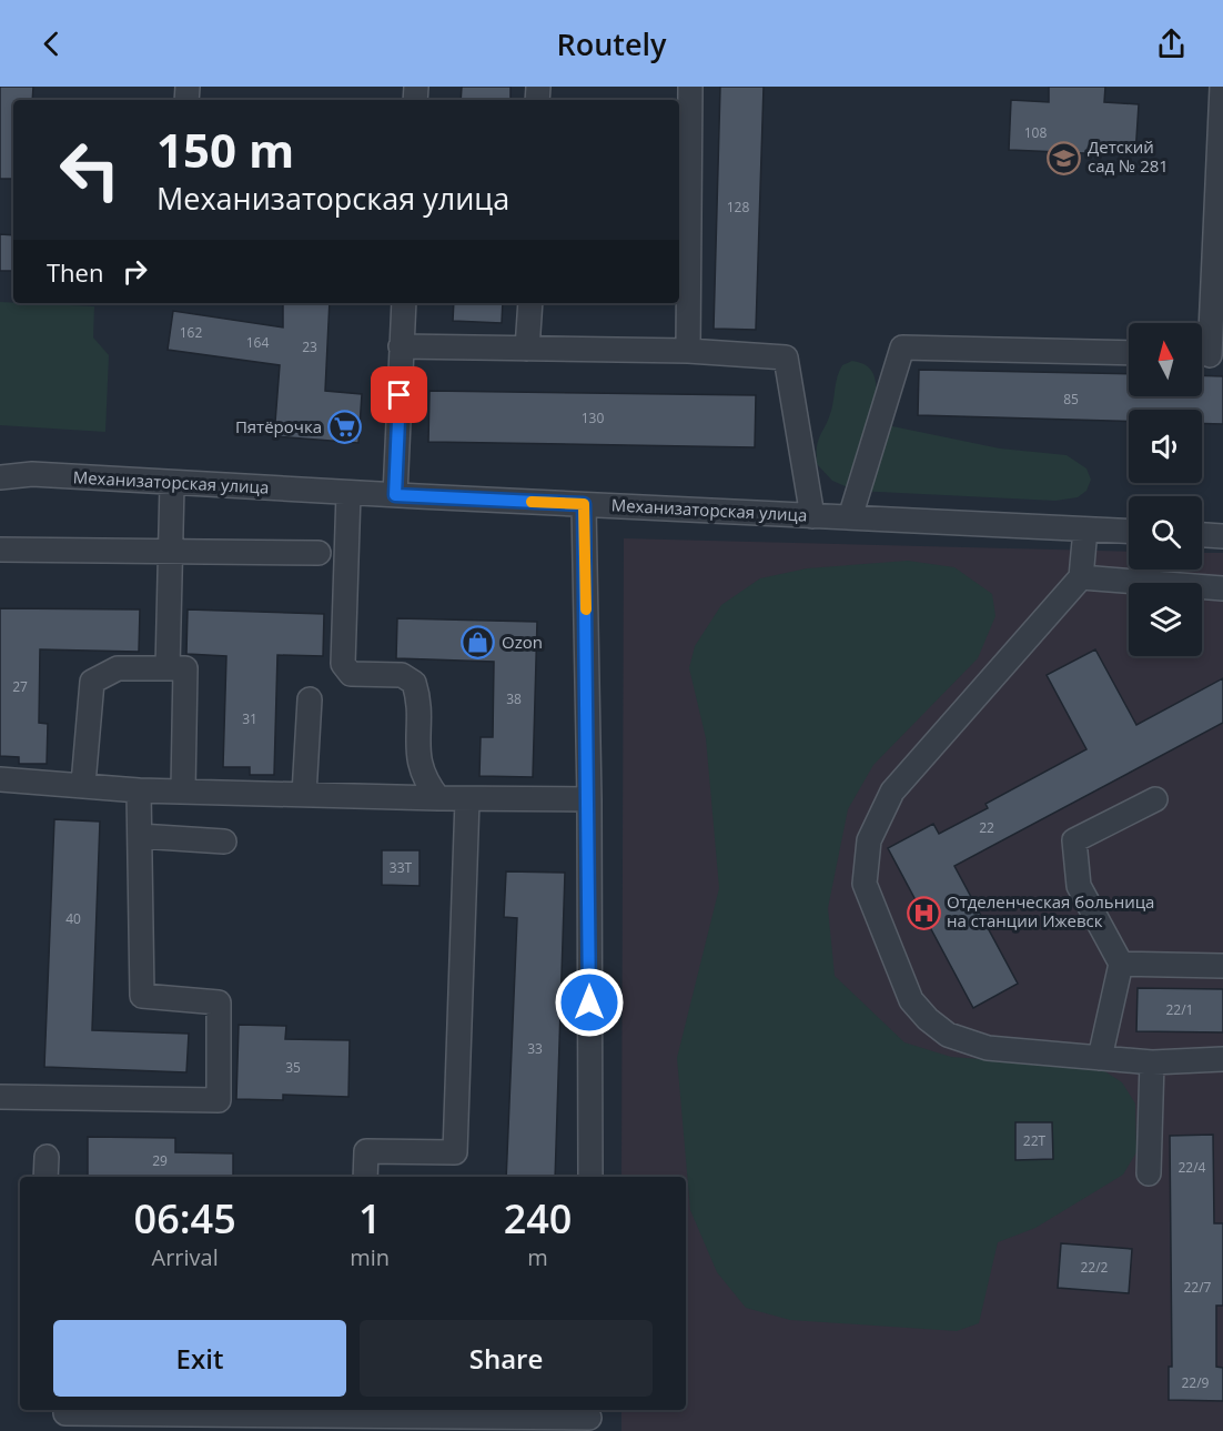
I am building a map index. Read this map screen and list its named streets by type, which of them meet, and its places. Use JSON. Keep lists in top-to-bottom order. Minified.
{"streets":{"street":["Механизаторская улица"]},"places":{"school or university":["Детский сад № 281"],"supermarket":["Пятёрочка"],"shop":["Ozon"],"hospital":["Отделенческая больница на станции Ижевск"]},"house_numbers":["108","128","162","164","23","85","130","27","38","31","22","33Т","40","22/1","33","35","22Т","29","22/4","22/2","22/7","22/9"],"north":"top","page":{"header":"Routely","turn":["150 m","Механизаторская улица"],"then":"Then","eta":["06:45","Arrival","1","min","240","m"],"buttons":["Exit","Share"]}}
